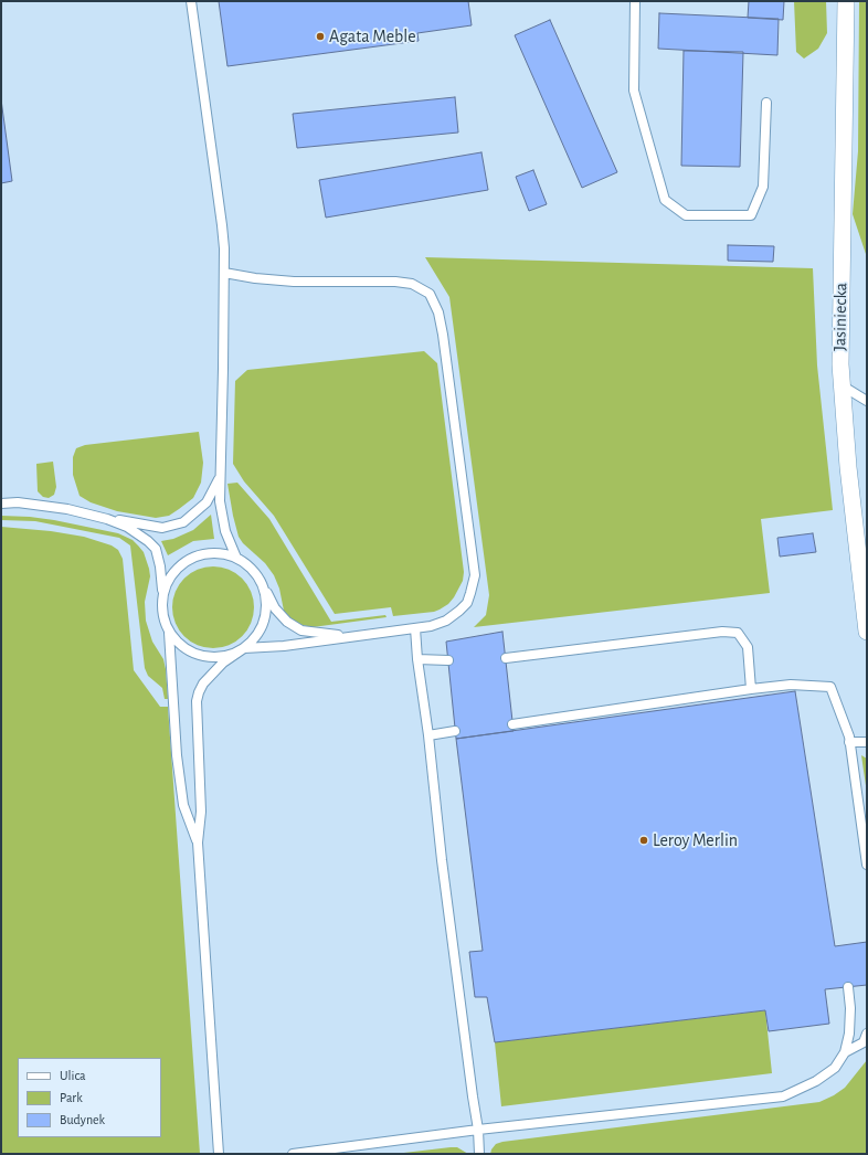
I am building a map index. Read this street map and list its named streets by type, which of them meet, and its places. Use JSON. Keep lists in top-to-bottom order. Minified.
{"streets":{"street":["Jasiniecka"]},"places":["Agata Meble","Leroy Merlin"],"legend":["Ulica","Park","Budynek"]}
